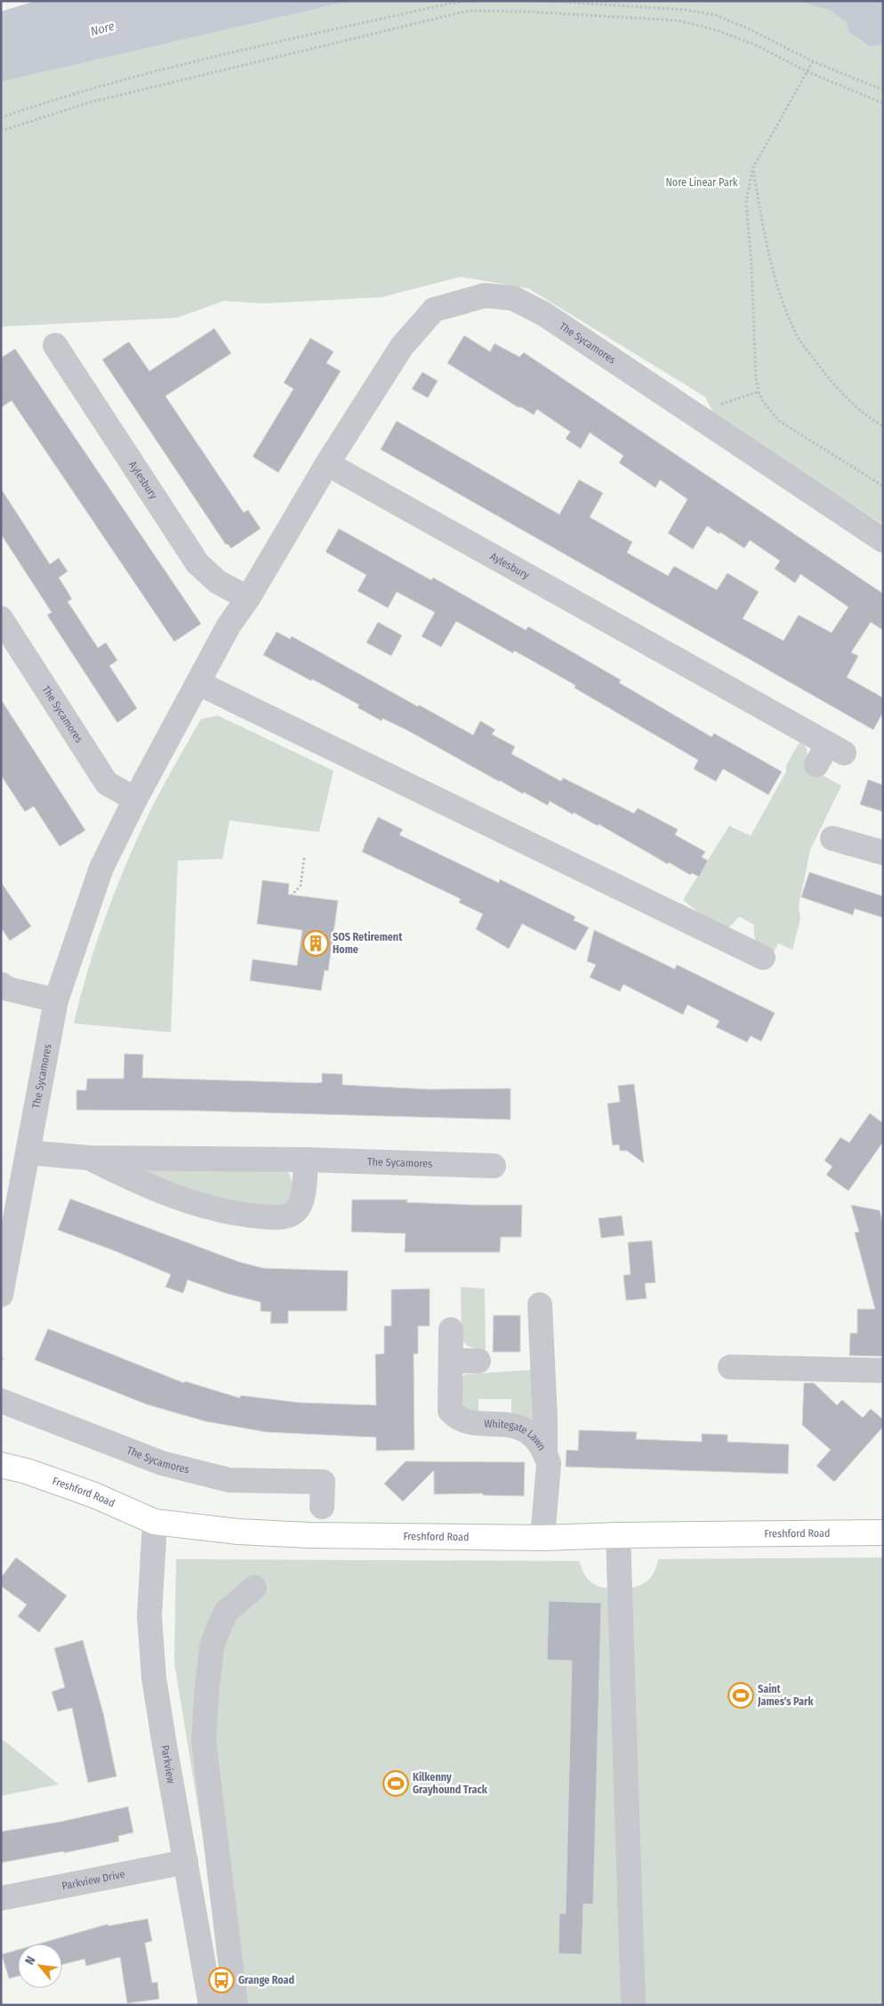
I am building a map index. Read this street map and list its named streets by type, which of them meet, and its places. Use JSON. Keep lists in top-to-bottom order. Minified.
{"streets":{"main road":["Freshford Road"],"street":["The Sycamores","Aylesbury","Whitegate Lawn","Parkview","Parkview Drive"]},"crossings":[["The Sycamores","Aylesbury"],["Whitegate Lawn","Freshford Road"],["Freshford Road","Parkview"],["Parkview","Parkview Drive"]],"water":["Nore"],"parks":["Nore Linear Park"],"places":{"building":["SOS Retirement Home"],"sports":["Saint James's Park","Kilkenny Grayhound Track"],"bus stop":["Grange Road"]},"north":"top left"}
